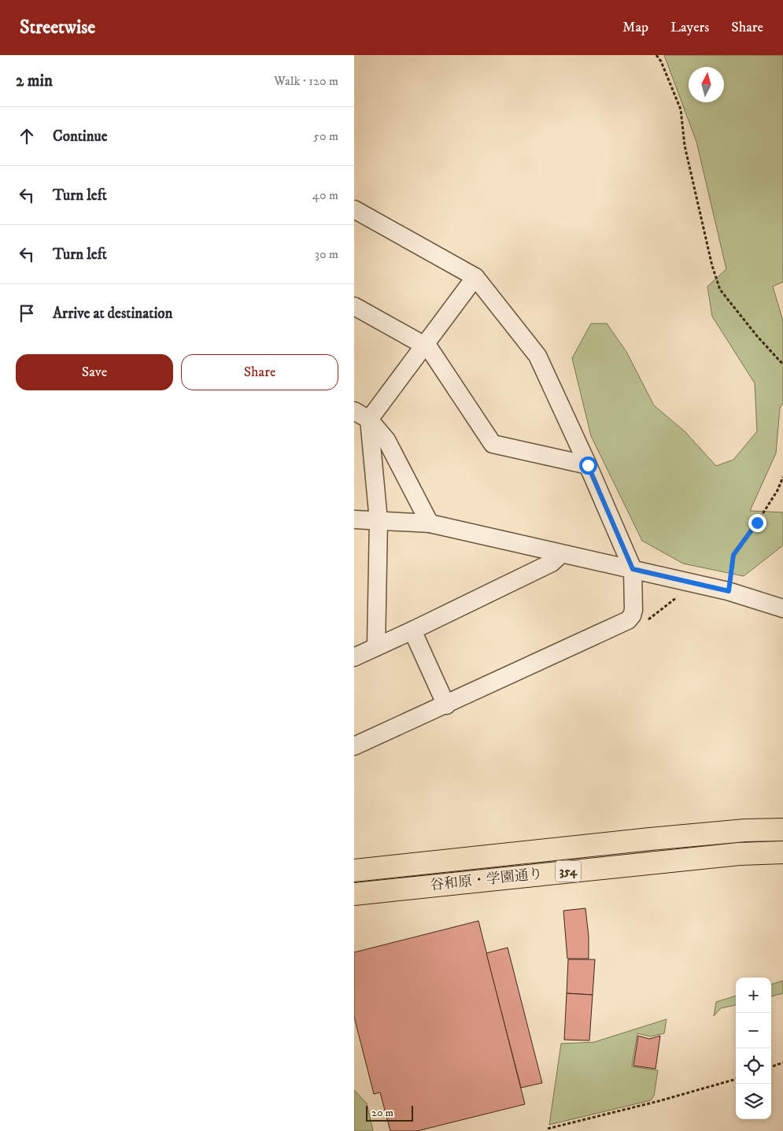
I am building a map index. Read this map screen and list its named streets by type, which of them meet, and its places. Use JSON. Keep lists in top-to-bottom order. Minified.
{"streets":{"highway":["354","谷和原・学園通り"]},"scale_bar":"20 m","north":"top","page":{"header":"Streetwise","nav":["Map","Layers","Share"],"heading":["2 min","Walk · 120 m"],"list":[["Continue","50 m"],["Turn left","40 m"],["Turn left","30 m"],"Arrive at destination"],"buttons":["Save","Share"],"map_buttons":["+","−"],"scale":"20 m"}}
